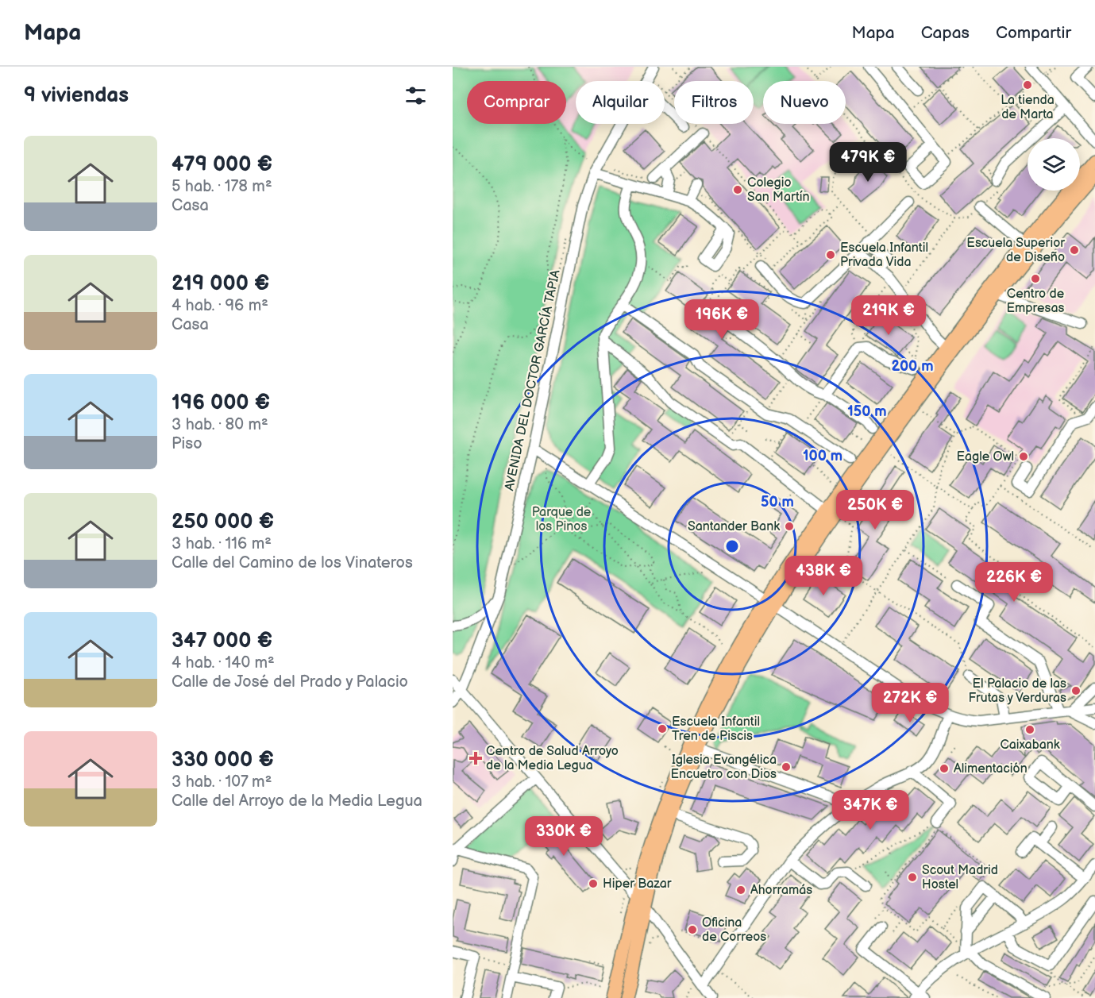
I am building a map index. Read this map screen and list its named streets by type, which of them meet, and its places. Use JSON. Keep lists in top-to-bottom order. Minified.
{"streets":{"street":["AVENIDA DEL DOCTOR GARCÍA TAPIA"]},"parks":["Parque de los Pinos"],"places":{"other":["La tienda de Marta","Colegio San Martín","Escuela Superior de Diseño","Escuela Infantil Privada Vida","Centro de Empresas","Eagle Owl","Santander Bank","El Palacio de las Frutas y Verduras","Escuela Infantil Tren de Piscis","Caixabank","Iglesia Evangélica Encuetro con Dios","Alimentación","Scout Madrid Hostel","Hiper Bazar","Ahorramás","Oficina de Correos"],"health":["Centro de Salud Arroyo de la Media Legua"]},"page":{"header":"Mapa","nav":["Mapa","Capas","Compartir"],"heading":"9 viviendas","chip":["Comprar","Alquilar","Filtros","Nuevo"],"list":[{"name":"479 000 €","note":"5 hab. · 178 m² · Casa"},{"name":"219 000 €","note":"4 hab. · 96 m² · Casa"},{"name":"196 000 €","note":"3 hab. · 80 m² · Piso"},{"name":"250 000 €","note":"3 hab. · 116 m² · Calle del Camino de los Vinateros"},{"name":"347 000 €","note":"4 hab. · 140 m² · Calle de José del Prado y Palacio"},{"name":"330 000 €","note":"3 hab. · 107 m² · Calle del Arroyo de la Media Legua"}],"price":["479K €","219K €","196K €","250K €","438K €","226K €","272K €","347K €","330K €"]},"rings":["200 m","150 m","100 m","50 m"]}
